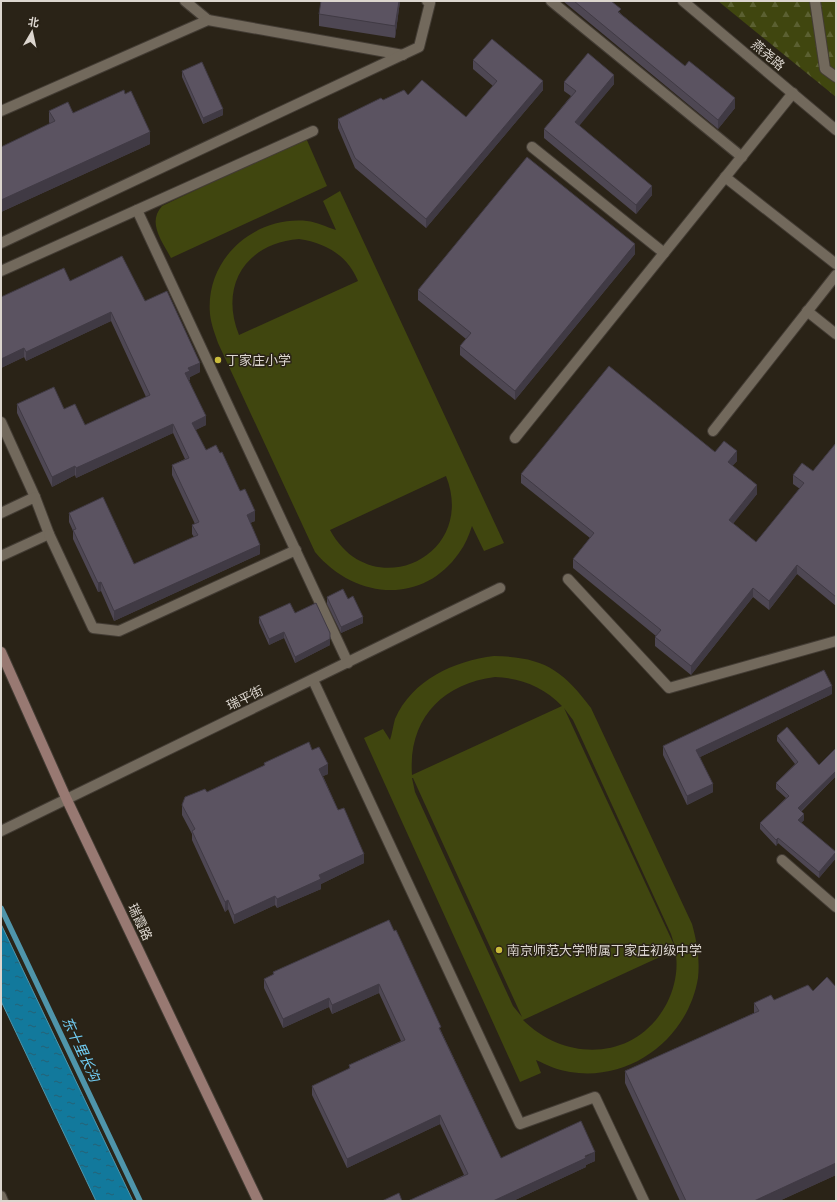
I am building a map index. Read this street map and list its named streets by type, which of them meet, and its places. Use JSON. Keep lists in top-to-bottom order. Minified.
{"streets":{"street":["燕尧路","瑞平街","瑞霞路"]},"crossings":[["瑞平街","瑞霞路"]],"water":["东十里长沟"],"places":["丁家庄小学","南京师范大学附属丁家庄初级中学"],"north":"top"}
